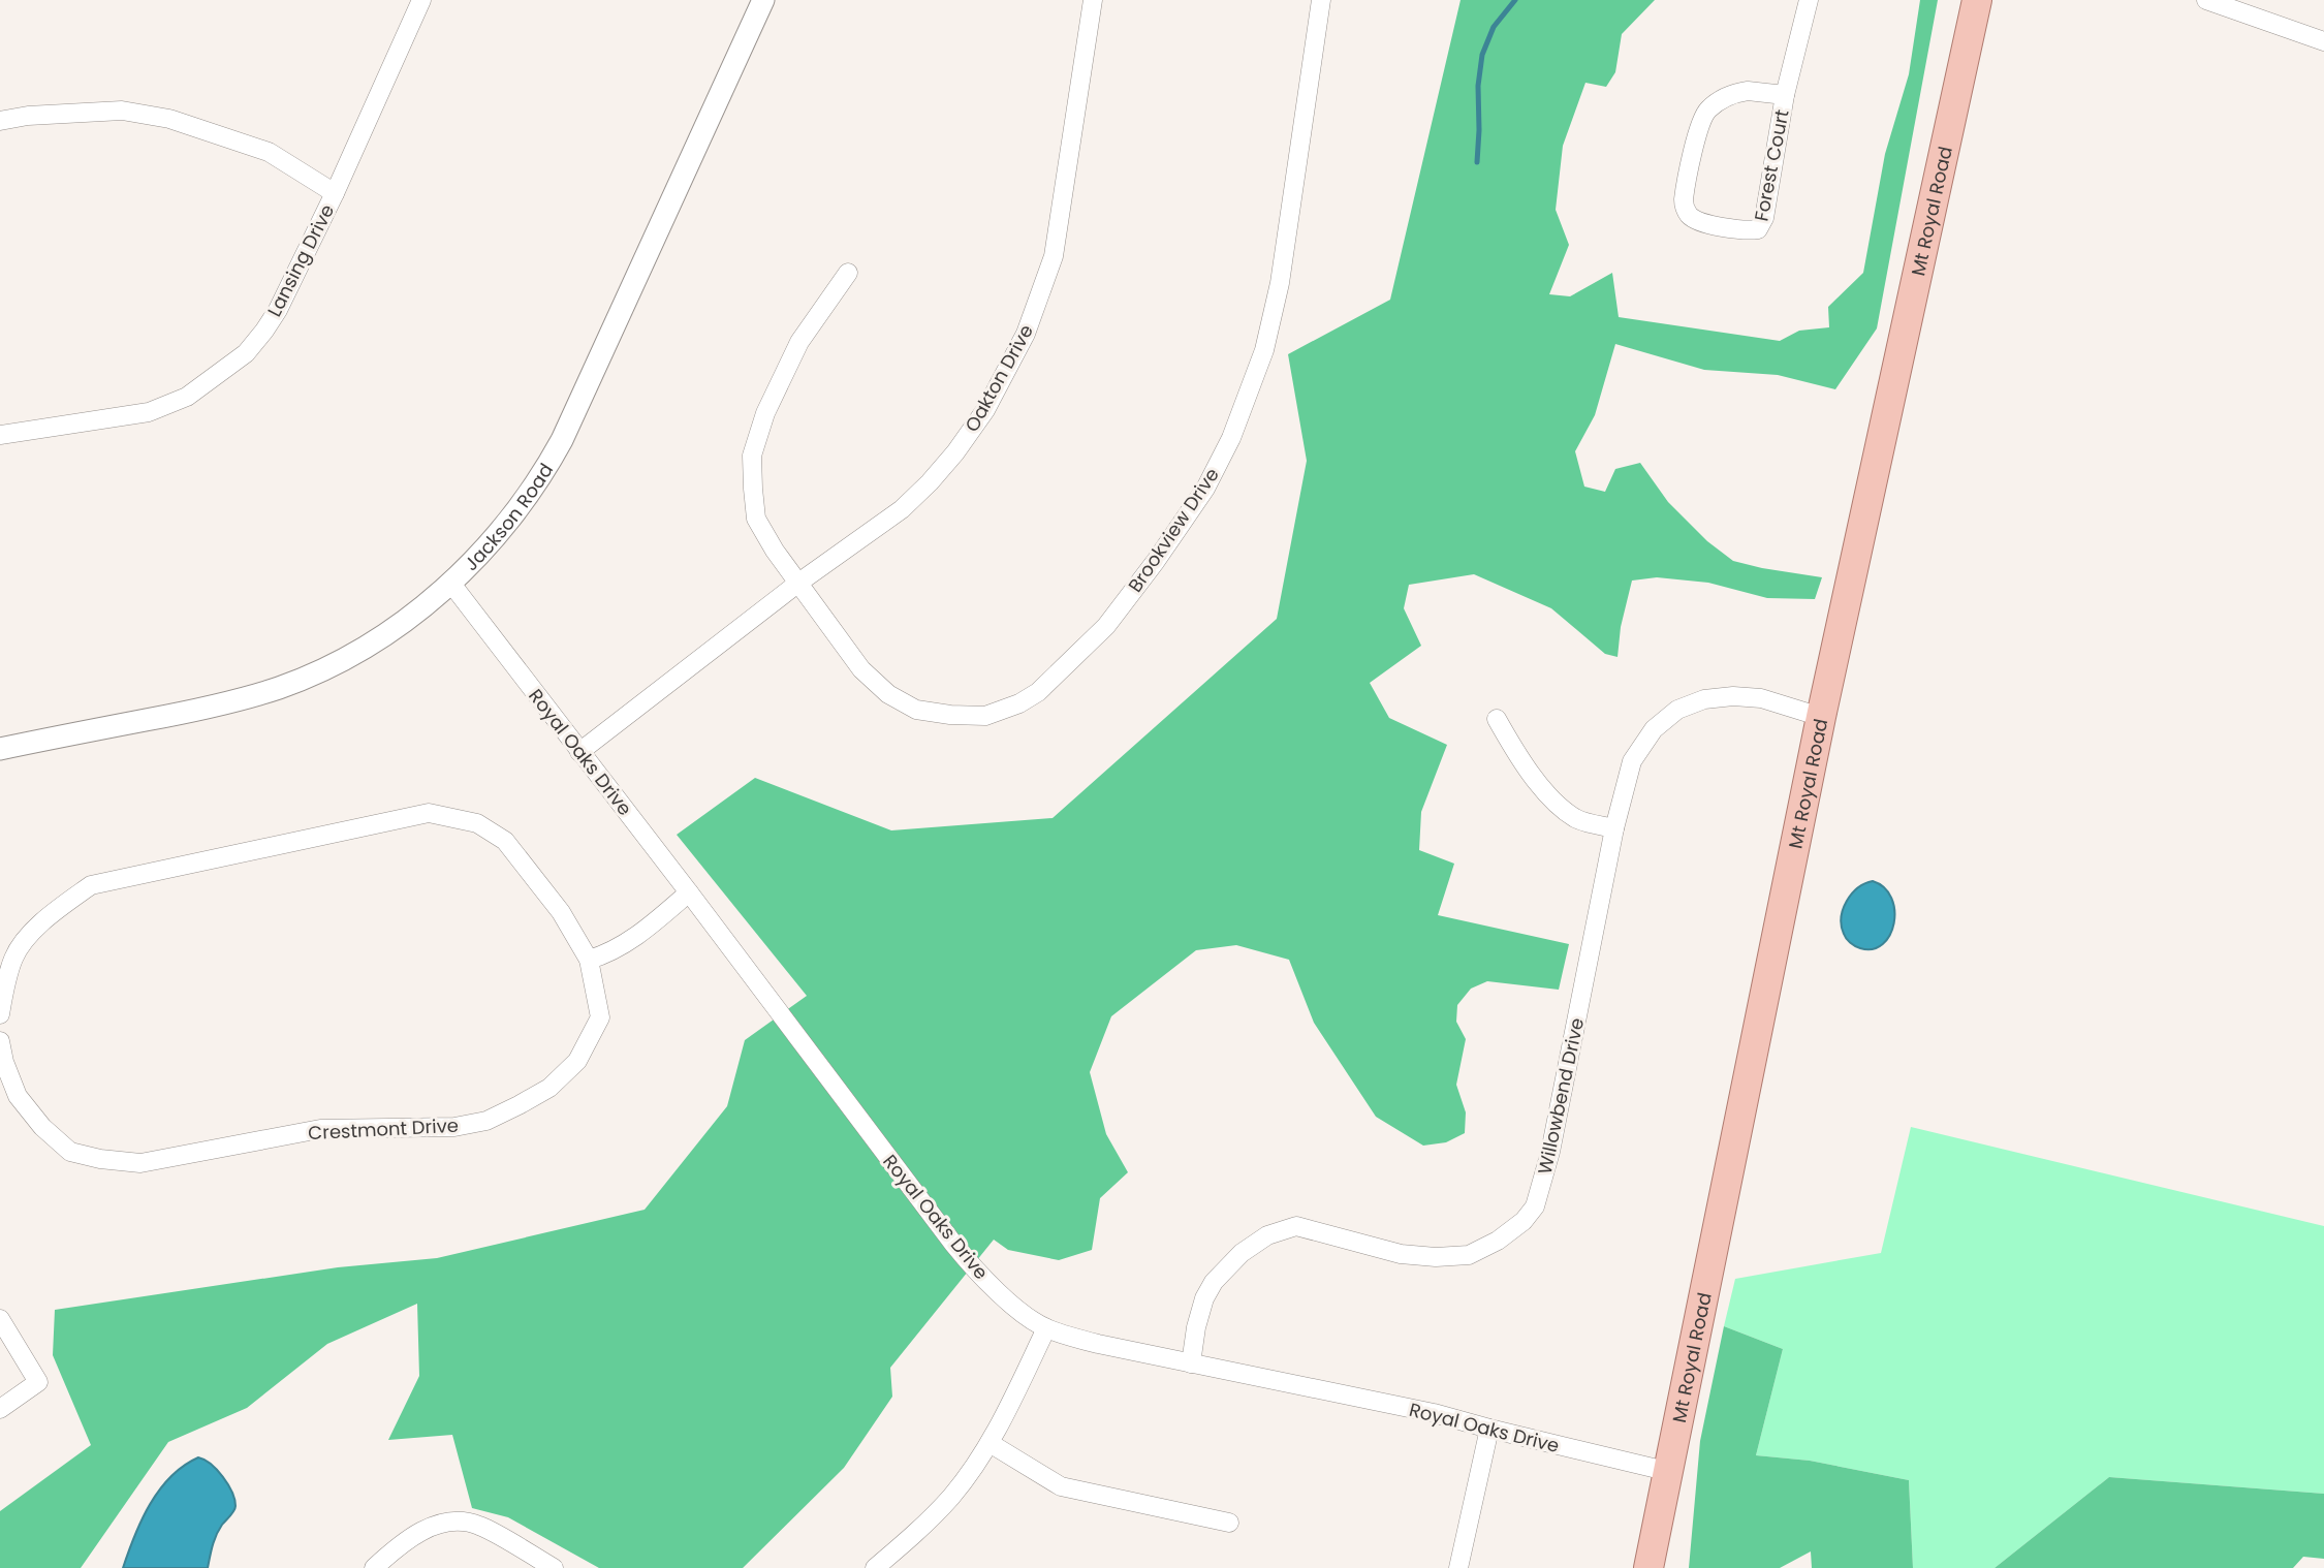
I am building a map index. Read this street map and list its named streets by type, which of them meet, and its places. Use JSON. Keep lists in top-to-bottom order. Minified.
{"streets":{"main road":["Mt Royal Road"],"street":["Forest Court","Lansing Drive","Oakton Drive","Jackson Road","Brookview Drive","Royal Oaks Drive","Willowbend Drive","Crestmont Drive"]},"crossings":[["Mt Royal Road","Royal Oaks Drive"],["Mt Royal Road","Willowbend Drive"],["Oakton Drive","Brookview Drive"],["Oakton Drive","Royal Oaks Drive"],["Jackson Road","Royal Oaks Drive"],["Royal Oaks Drive","Willowbend Drive"]]}
